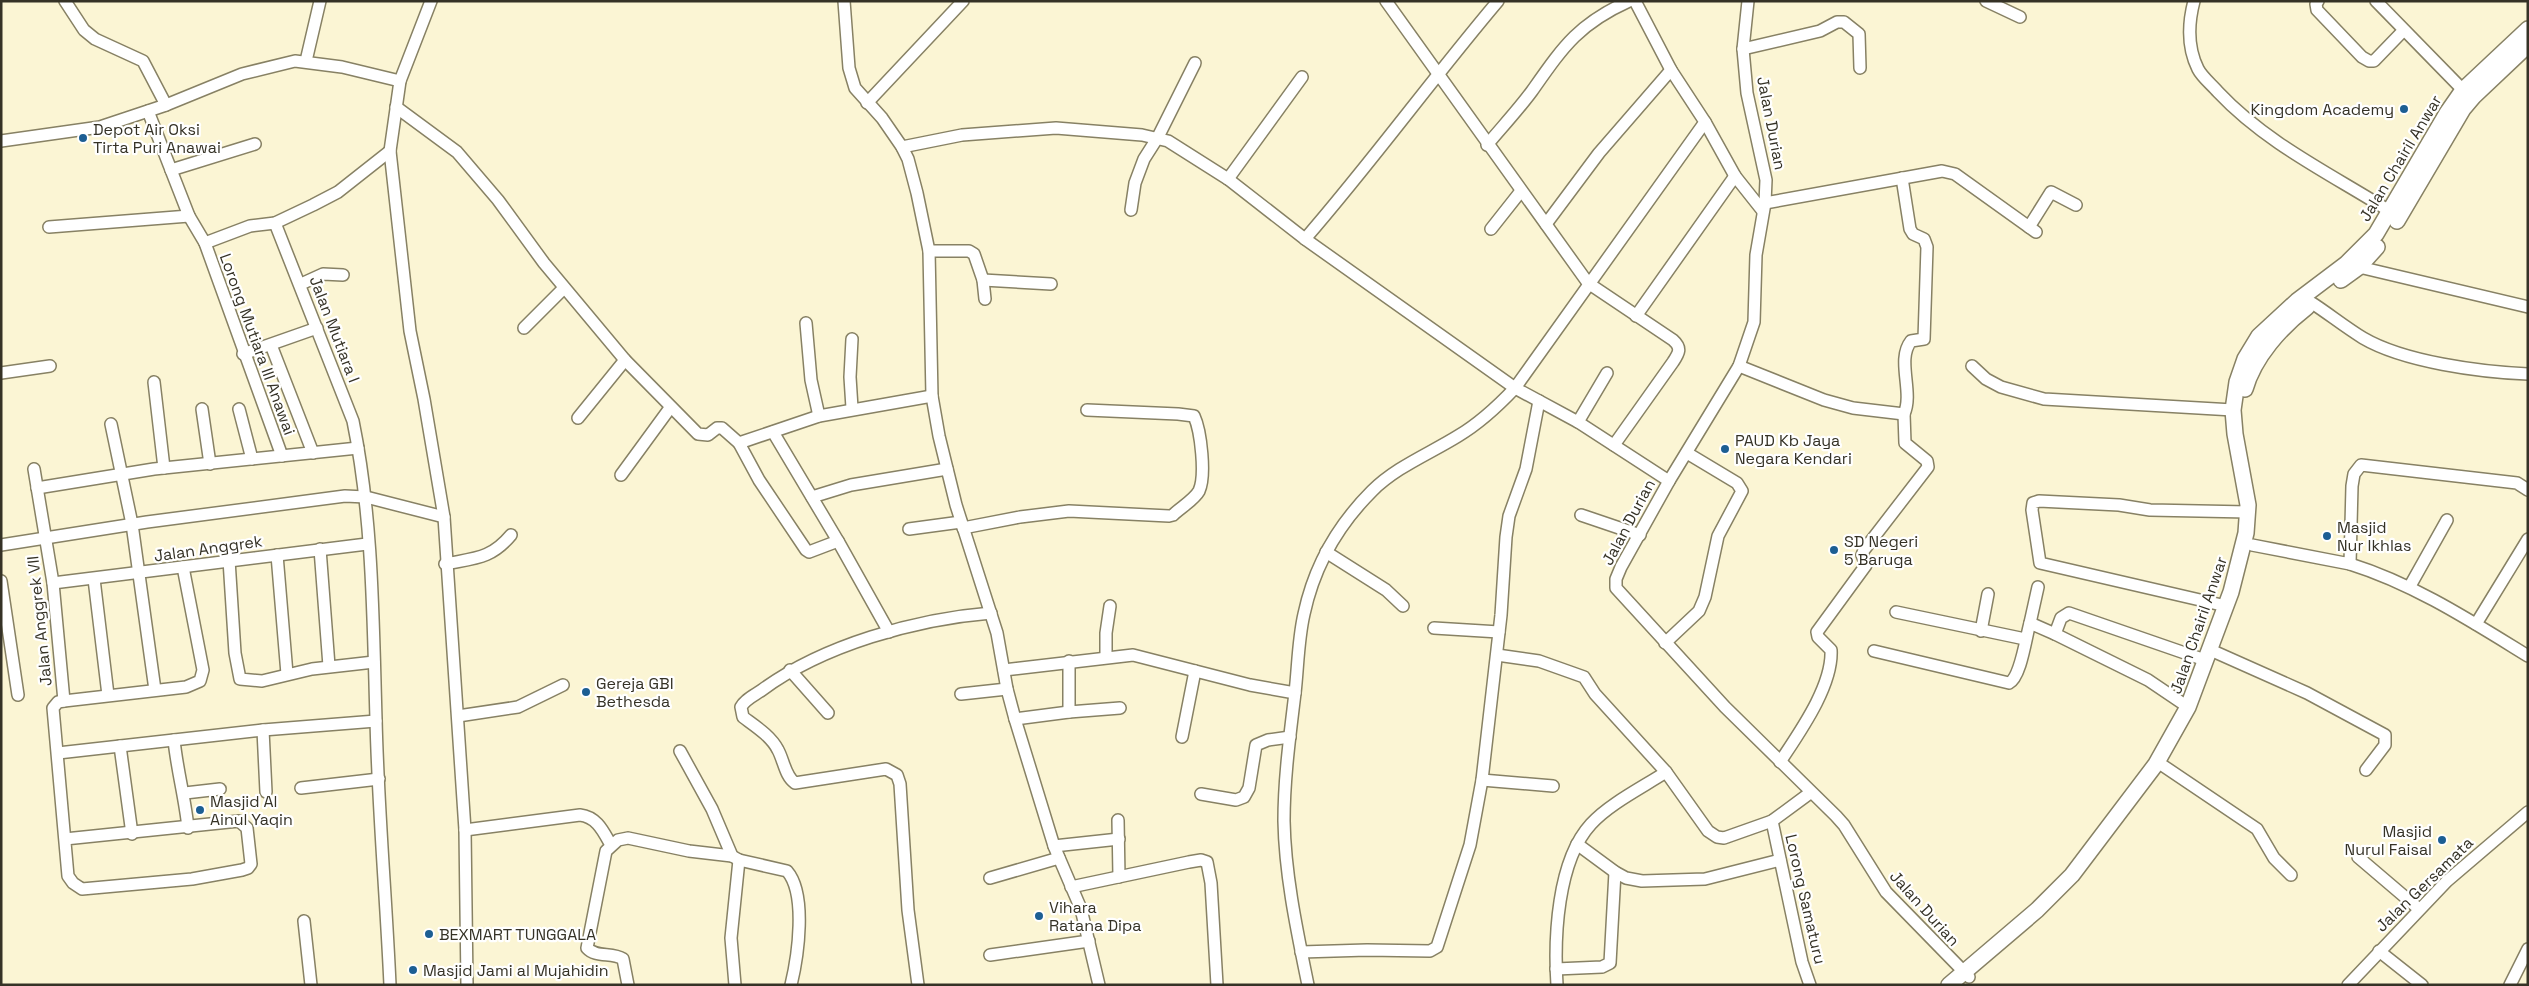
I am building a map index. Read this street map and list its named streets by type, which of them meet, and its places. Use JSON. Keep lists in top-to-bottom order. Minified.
{"streets":{"main road":["Jalan Chairil Anwar"],"street":["Jalan Durian","Jalan Mutiara I","Lorong Mutiara III Anawai","Jalan Anggrek","Jalan Anggrek VII","Jalan Gersamata","Lorong Samaturu"]},"crossings":[["Jalan Durian","Jalan Chairil Anwar"],["Jalan Mutiara I","Jalan Anggrek"],["Jalan Anggrek","Jalan Anggrek VII"]],"places":["Kingdom Academy","Depot Air Oksi Tirta Puri Anawai","PAUD Kb Jaya Negara Kendari","Masjid Nur Ikhlas","SD Negeri 5 Baruga","Gereja GBI Bethesda","Masjid Al Ainul Yaqin","Masjid Nurul Faisal","Vihara Ratana Dipa","BEXMART TUNGGALA","Masjid Jami al Mujahidin"]}
